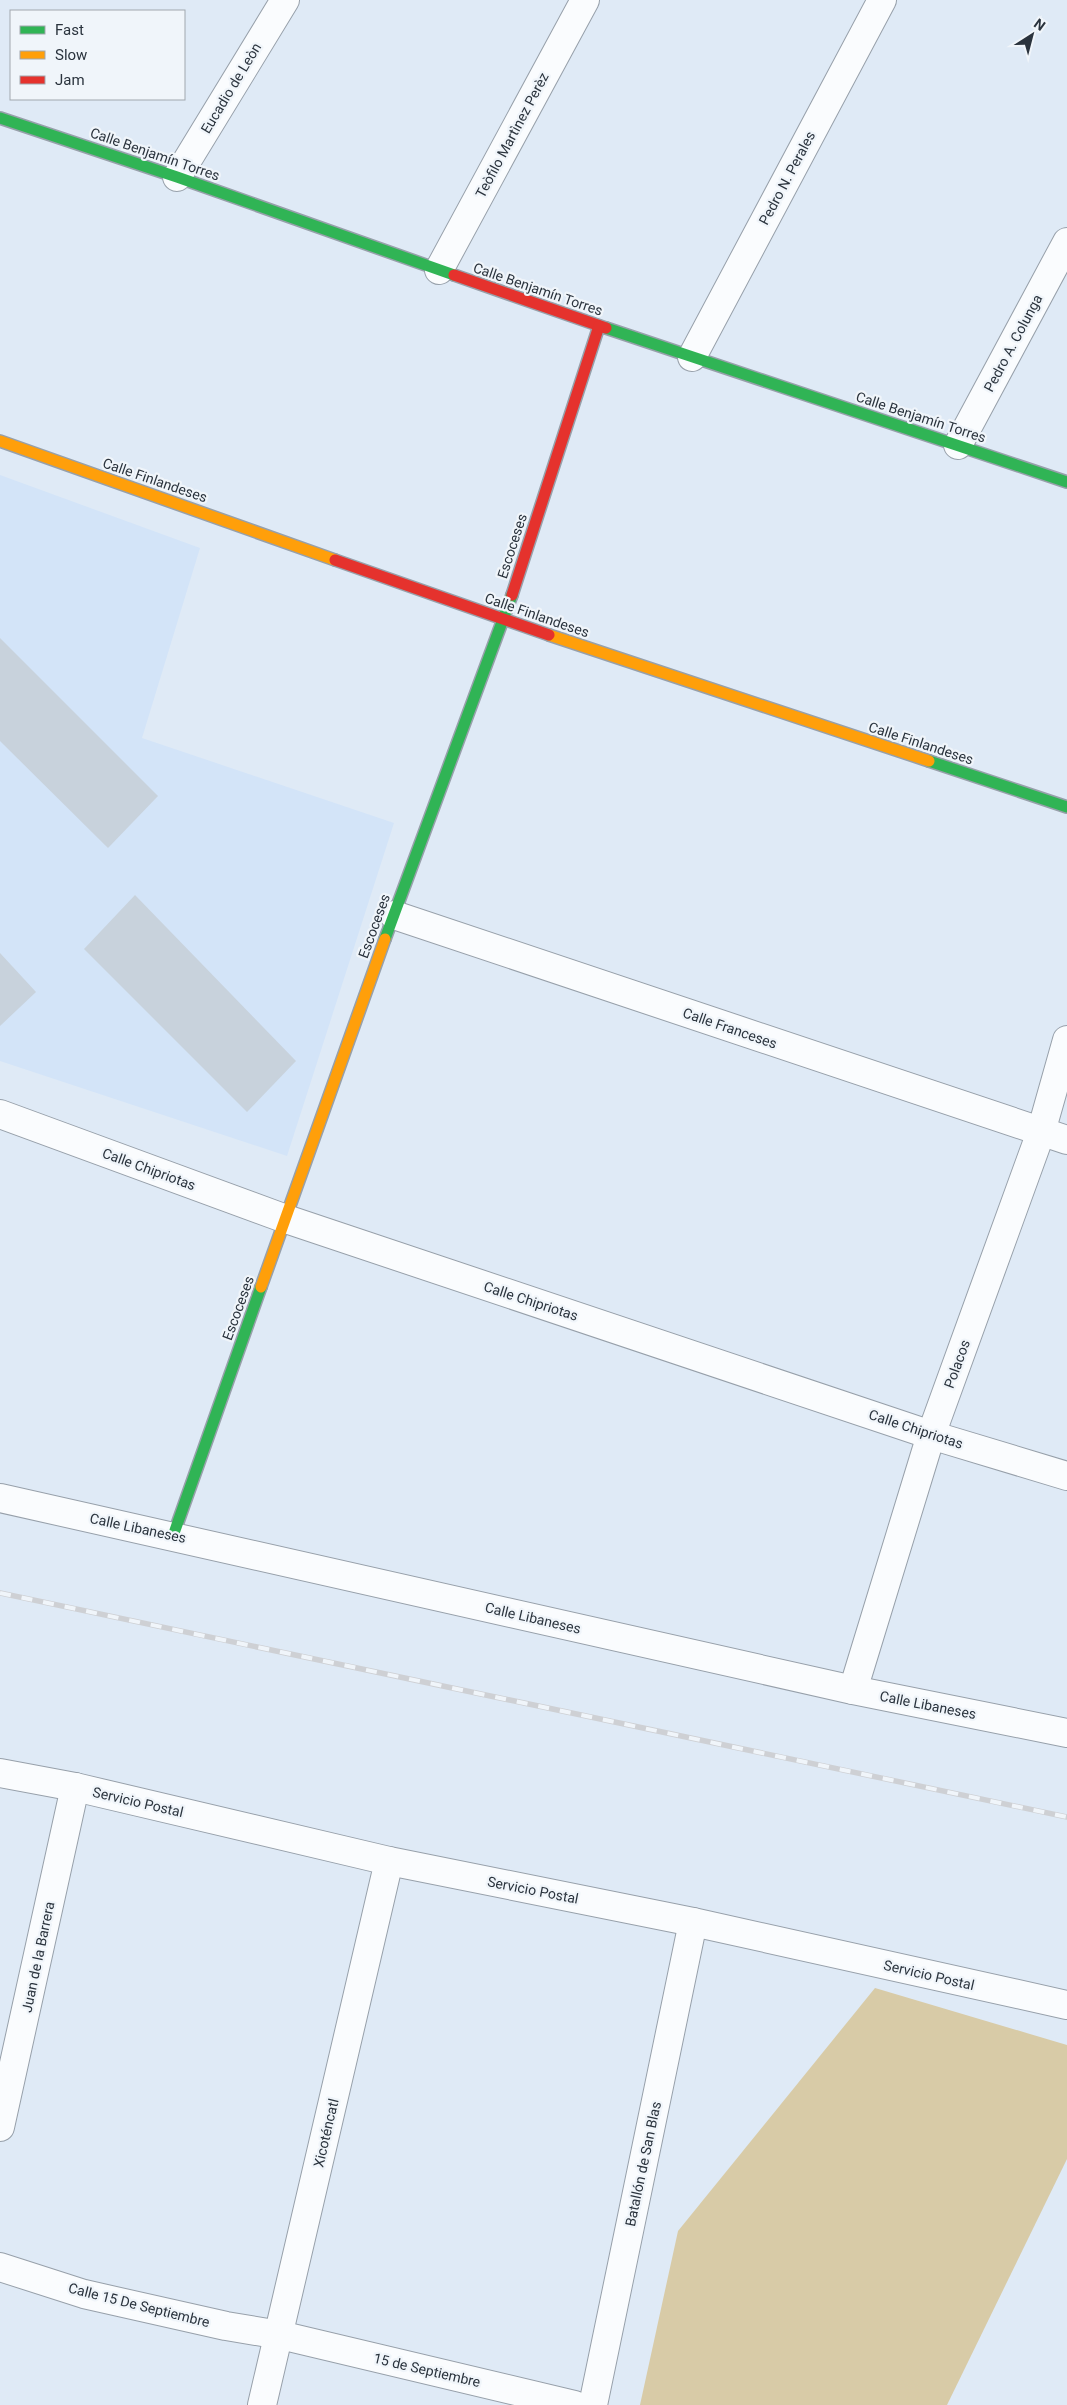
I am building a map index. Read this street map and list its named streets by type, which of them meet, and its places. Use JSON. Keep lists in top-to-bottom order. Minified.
{"streets":{"street":["Eucadio de Leòn","Teòfilo Martìnez Perèz","Calle Benjamín Torres","Pedro N. Perales","Pedro A. Colunga","Calle Finlandeses","Escoceses","Calle Franceses","Calle Chipriotas","Polacos","Calle Libaneses","Servicio Postal","Juan de la Barrera","Xicoténcatl","Batallón de San Blas","Calle 15 De Septiembre","15 de Septiembre"]},"crossings":[["Eucadio de Leòn","Calle Benjamín Torres"],["Teòfilo Martìnez Perèz","Calle Benjamín Torres"],["Calle Benjamín Torres","Pedro N. Perales"],["Calle Benjamín Torres","Pedro A. Colunga"],["Calle Benjamín Torres","Escoceses"],["Calle Finlandeses","Escoceses"],["Escoceses","Calle Franceses"],["Escoceses","Calle Chipriotas"],["Escoceses","Calle Libaneses"],["Calle Franceses","Polacos"],["Calle Chipriotas","Polacos"],["Polacos","Calle Libaneses"],["Servicio Postal","Juan de la Barrera"],["Servicio Postal","Xicoténcatl"],["Servicio Postal","Batallón de San Blas"],["Xicoténcatl","Calle 15 De Septiembre"],["Xicoténcatl","15 de Septiembre"],["Calle 15 De Septiembre","15 de Septiembre"]],"legend":["Fast","Slow","Jam"],"north":"top right"}
